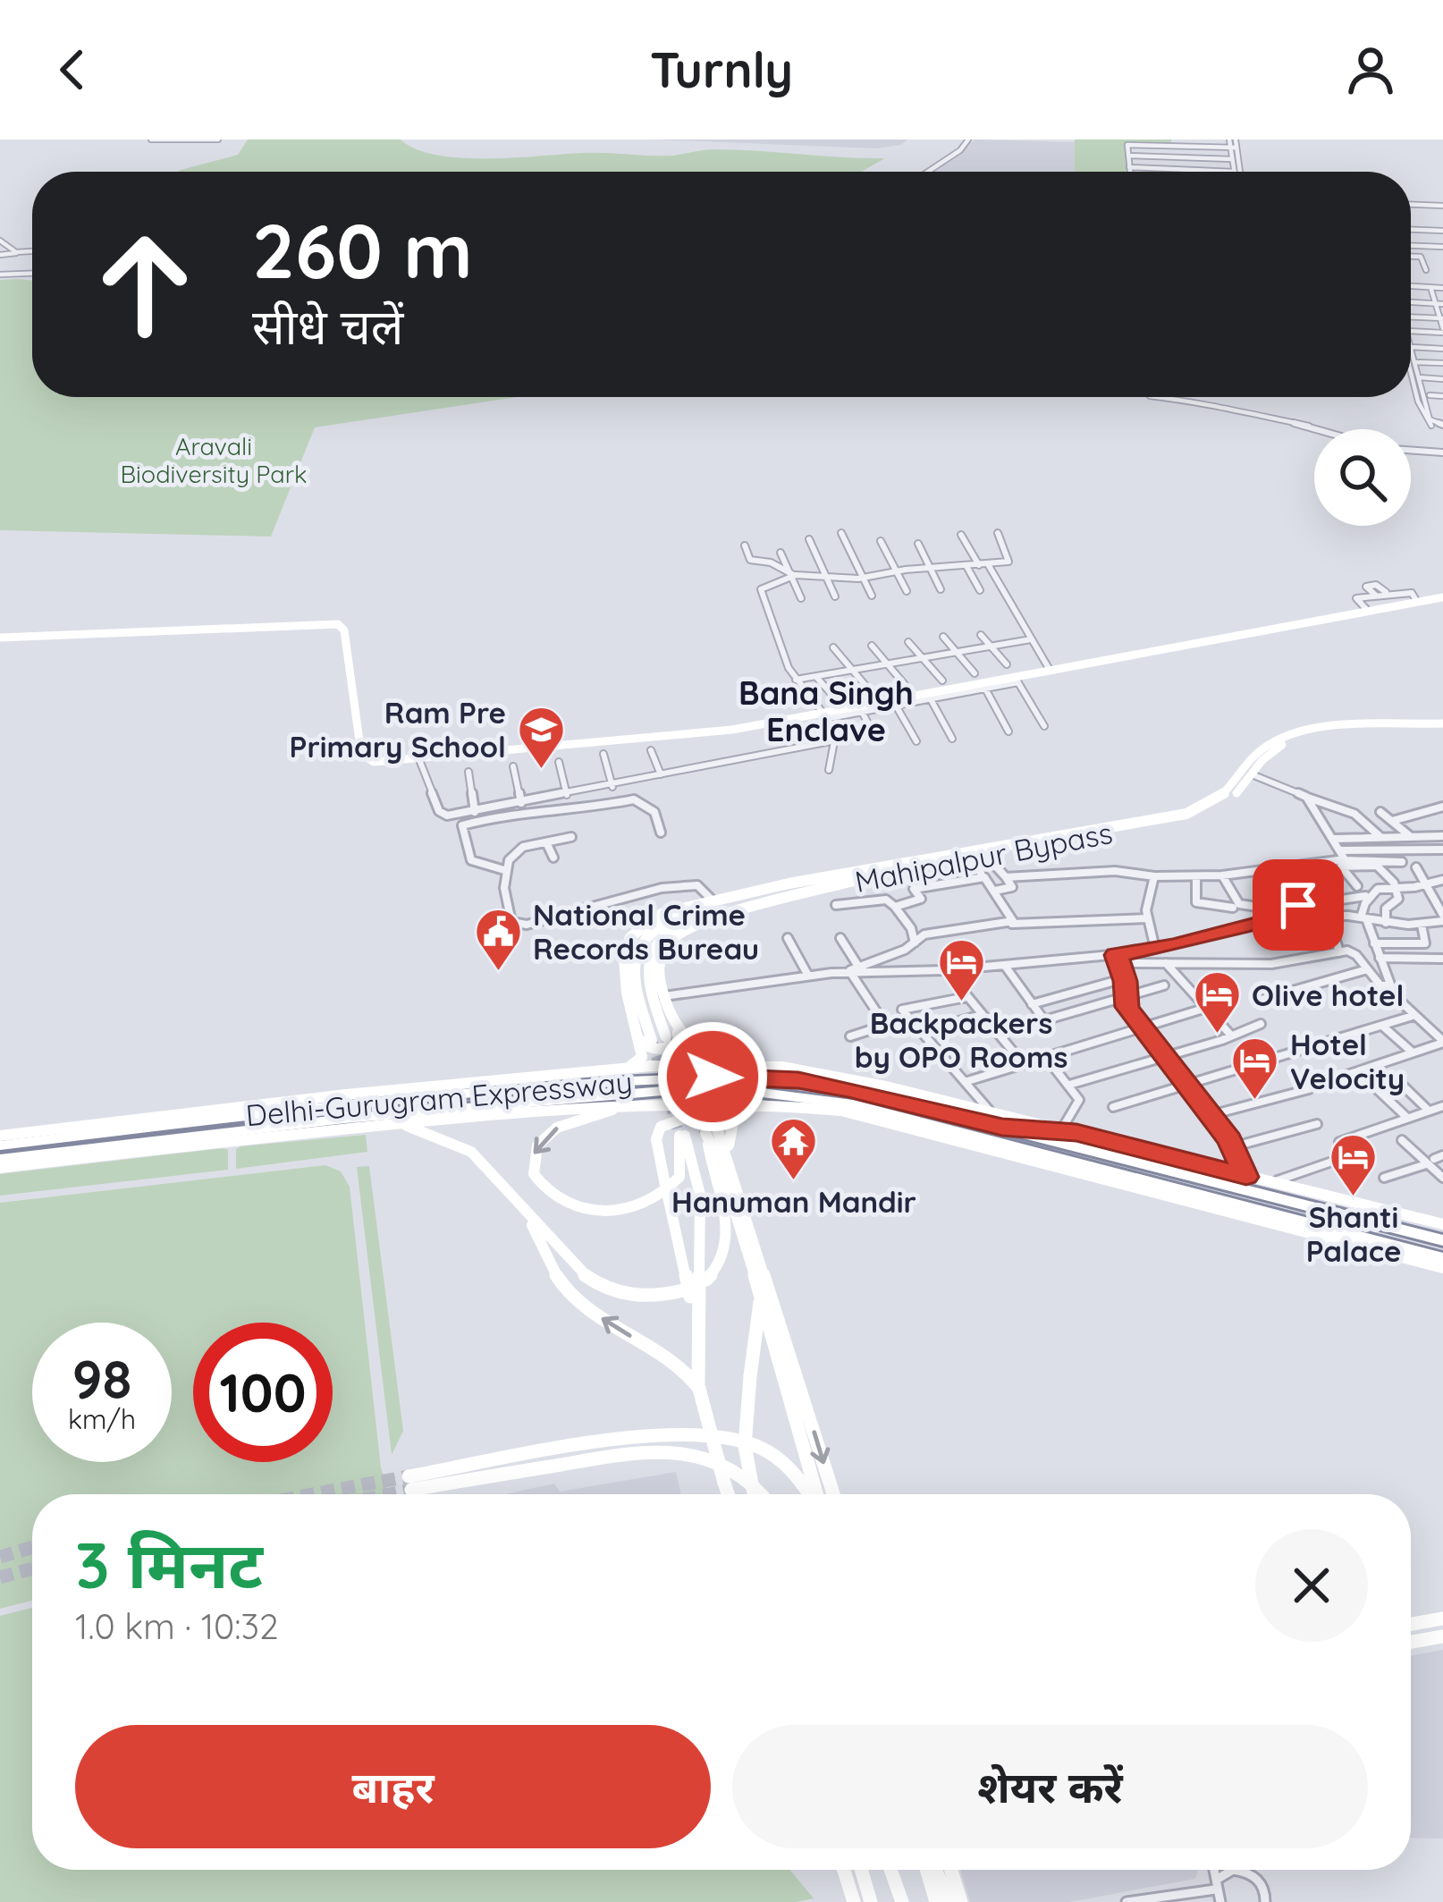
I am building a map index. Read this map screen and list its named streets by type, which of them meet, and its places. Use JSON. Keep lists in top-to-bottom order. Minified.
{"streets":{"highway":["Delhi-Gurugram Expressway"],"main road":["Mahipalpur Bypass"]},"districts":["Bana Singh Enclave"],"parks":["Aravali Biodiversity Park"],"places":{"school or university":["Ram Pre Primary School"],"public building":["National Crime Records Bureau"],"hotel":["Backpackers by OPO Rooms","Olive hotel","Hotel Velocity","Shanti Palace"],"temple":["Hanuman Mandir"]},"page":{"header":"Turnly","turn":["260 m","सीधे चलें"],"speed":"98 km/h","limit":"100","heading":["3 मिनट","1.0 km · 10:32"],"buttons":["बाहर","शेयर करें"]}}
